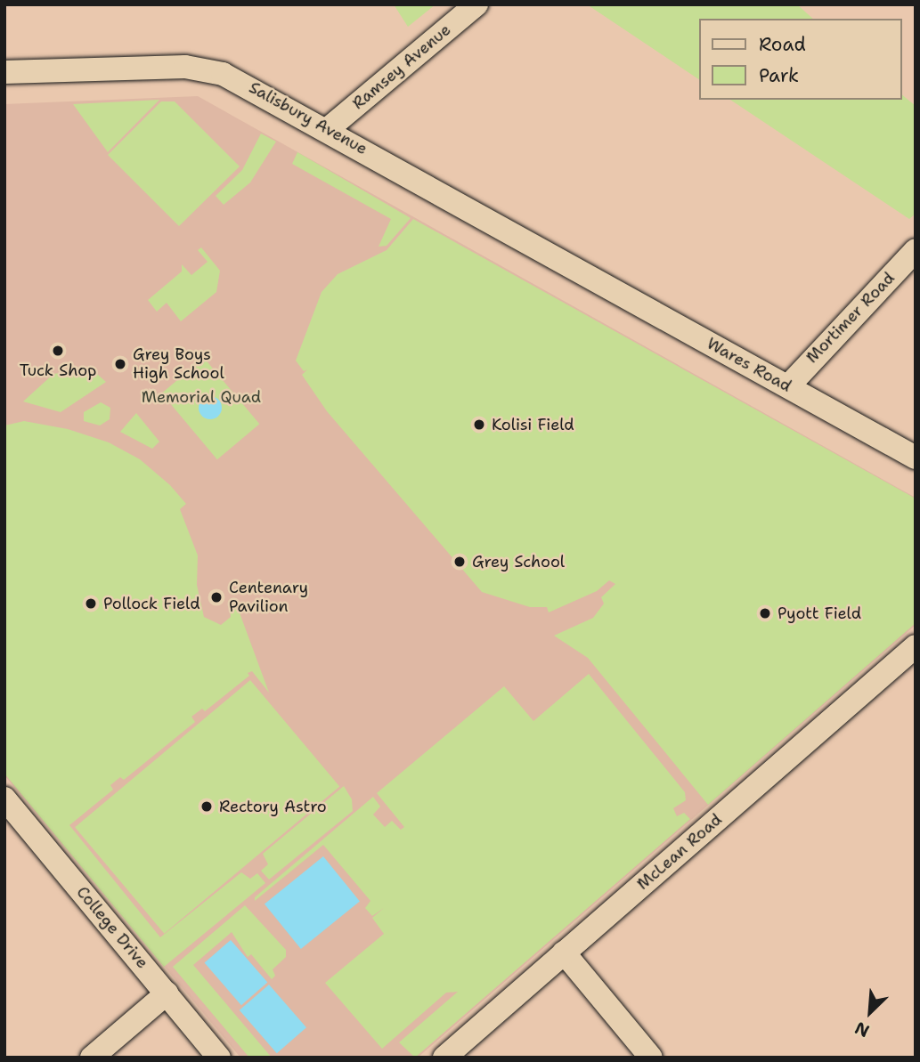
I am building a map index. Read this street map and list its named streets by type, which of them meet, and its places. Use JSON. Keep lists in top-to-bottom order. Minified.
{"streets":{"street":["Ramsey Avenue","Salisbury Avenue","Mortimer Road","Wares Road","McLean Road","College Drive"]},"crossings":[["Ramsey Avenue","Salisbury Avenue"],["Salisbury Avenue","Wares Road"],["Mortimer Road","Wares Road"]],"parks":["Memorial Quad"],"places":["Tuck Shop","Grey Boys High School","Kolisi Field","Grey School","Centenary Pavilion","Pollock Field","Pyott Field","Rectory Astro"],"legend":["Road","Park"],"north":"bottom left"}
